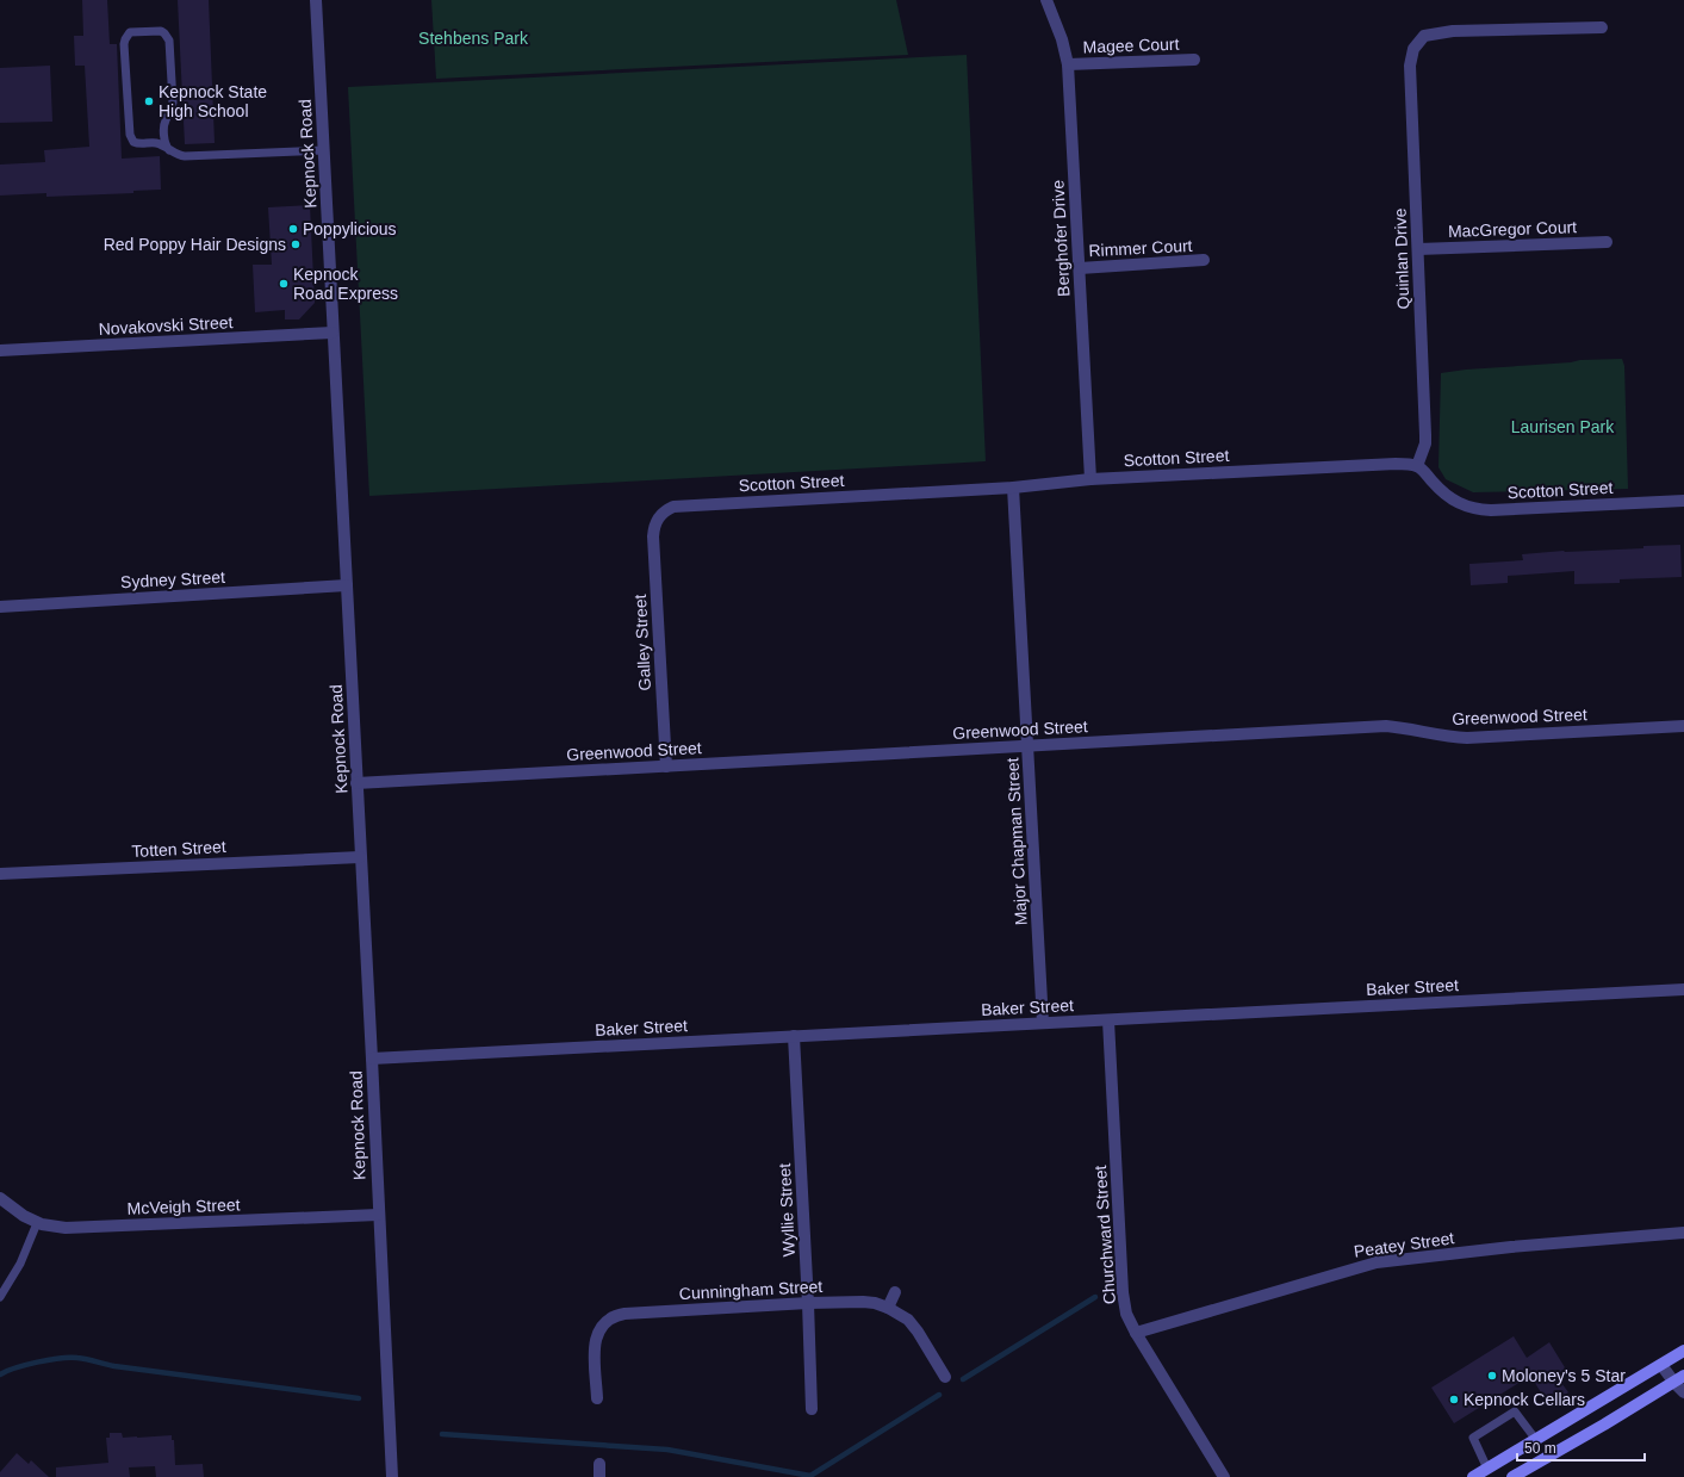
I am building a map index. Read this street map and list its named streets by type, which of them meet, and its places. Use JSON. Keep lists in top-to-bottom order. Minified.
{"streets":{"street":["Magee Court","Kepnock Road","MacGregor Court","Berghofer Drive","Rimmer Court","Quinlan Drive","Novakovski Street","Scotton Street","Sydney Street","Galley Street","Greenwood Street","Major Chapman Street","Totten Street","Baker Street","McVeigh Street","Wyllie Street","Churchward Street","Peatey Street","Cunningham Street"]},"crossings":[["Magee Court","Berghofer Drive"],["Kepnock Road","Novakovski Street"],["Kepnock Road","Sydney Street"],["Kepnock Road","Greenwood Street"],["Kepnock Road","Totten Street"],["Kepnock Road","Baker Street"],["Kepnock Road","McVeigh Street"],["MacGregor Court","Quinlan Drive"],["Berghofer Drive","Rimmer Court"],["Berghofer Drive","Scotton Street"],["Quinlan Drive","Scotton Street"],["Scotton Street","Galley Street"],["Scotton Street","Major Chapman Street"],["Galley Street","Greenwood Street"],["Greenwood Street","Major Chapman Street"],["Major Chapman Street","Baker Street"],["Baker Street","Wyllie Street"],["Baker Street","Churchward Street"],["Wyllie Street","Cunningham Street"],["Churchward Street","Peatey Street"]],"parks":["Stehbens Park","Laurisen Park"],"places":["Kepnock State High School","Poppylicious","Red Poppy Hair Designs","Kepnock Road Express","Moloney's 5 Star","Kepnock Cellars"],"scale_bar":"50 m"}
